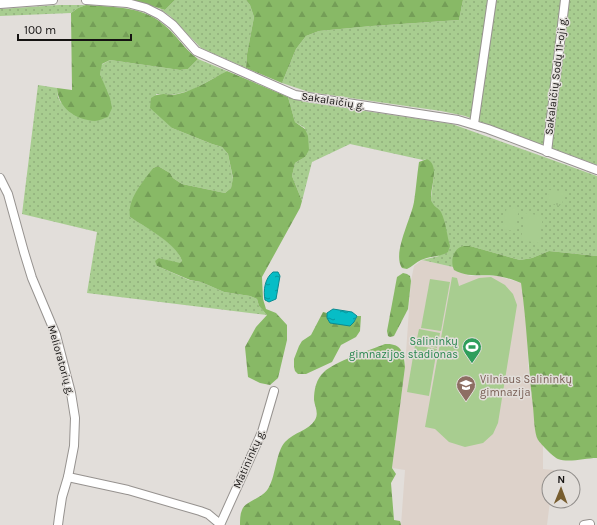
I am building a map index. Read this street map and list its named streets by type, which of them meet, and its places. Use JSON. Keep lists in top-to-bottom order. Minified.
{"streets":{"street":["Sakalaičių Sodų 11-oji g.","Sakalaičių g.","Melioratorių g.","Matininkų g."]},"crossings":[["Sakalaičių Sodų 11-oji g.","Sakalaičių g."]],"places":{"sports":["Salininkų gimnazijos stadionas"],"school or university":["Vilniaus Salininkų gimnazija"]},"scale_bar":"100 m","north":"top"}
